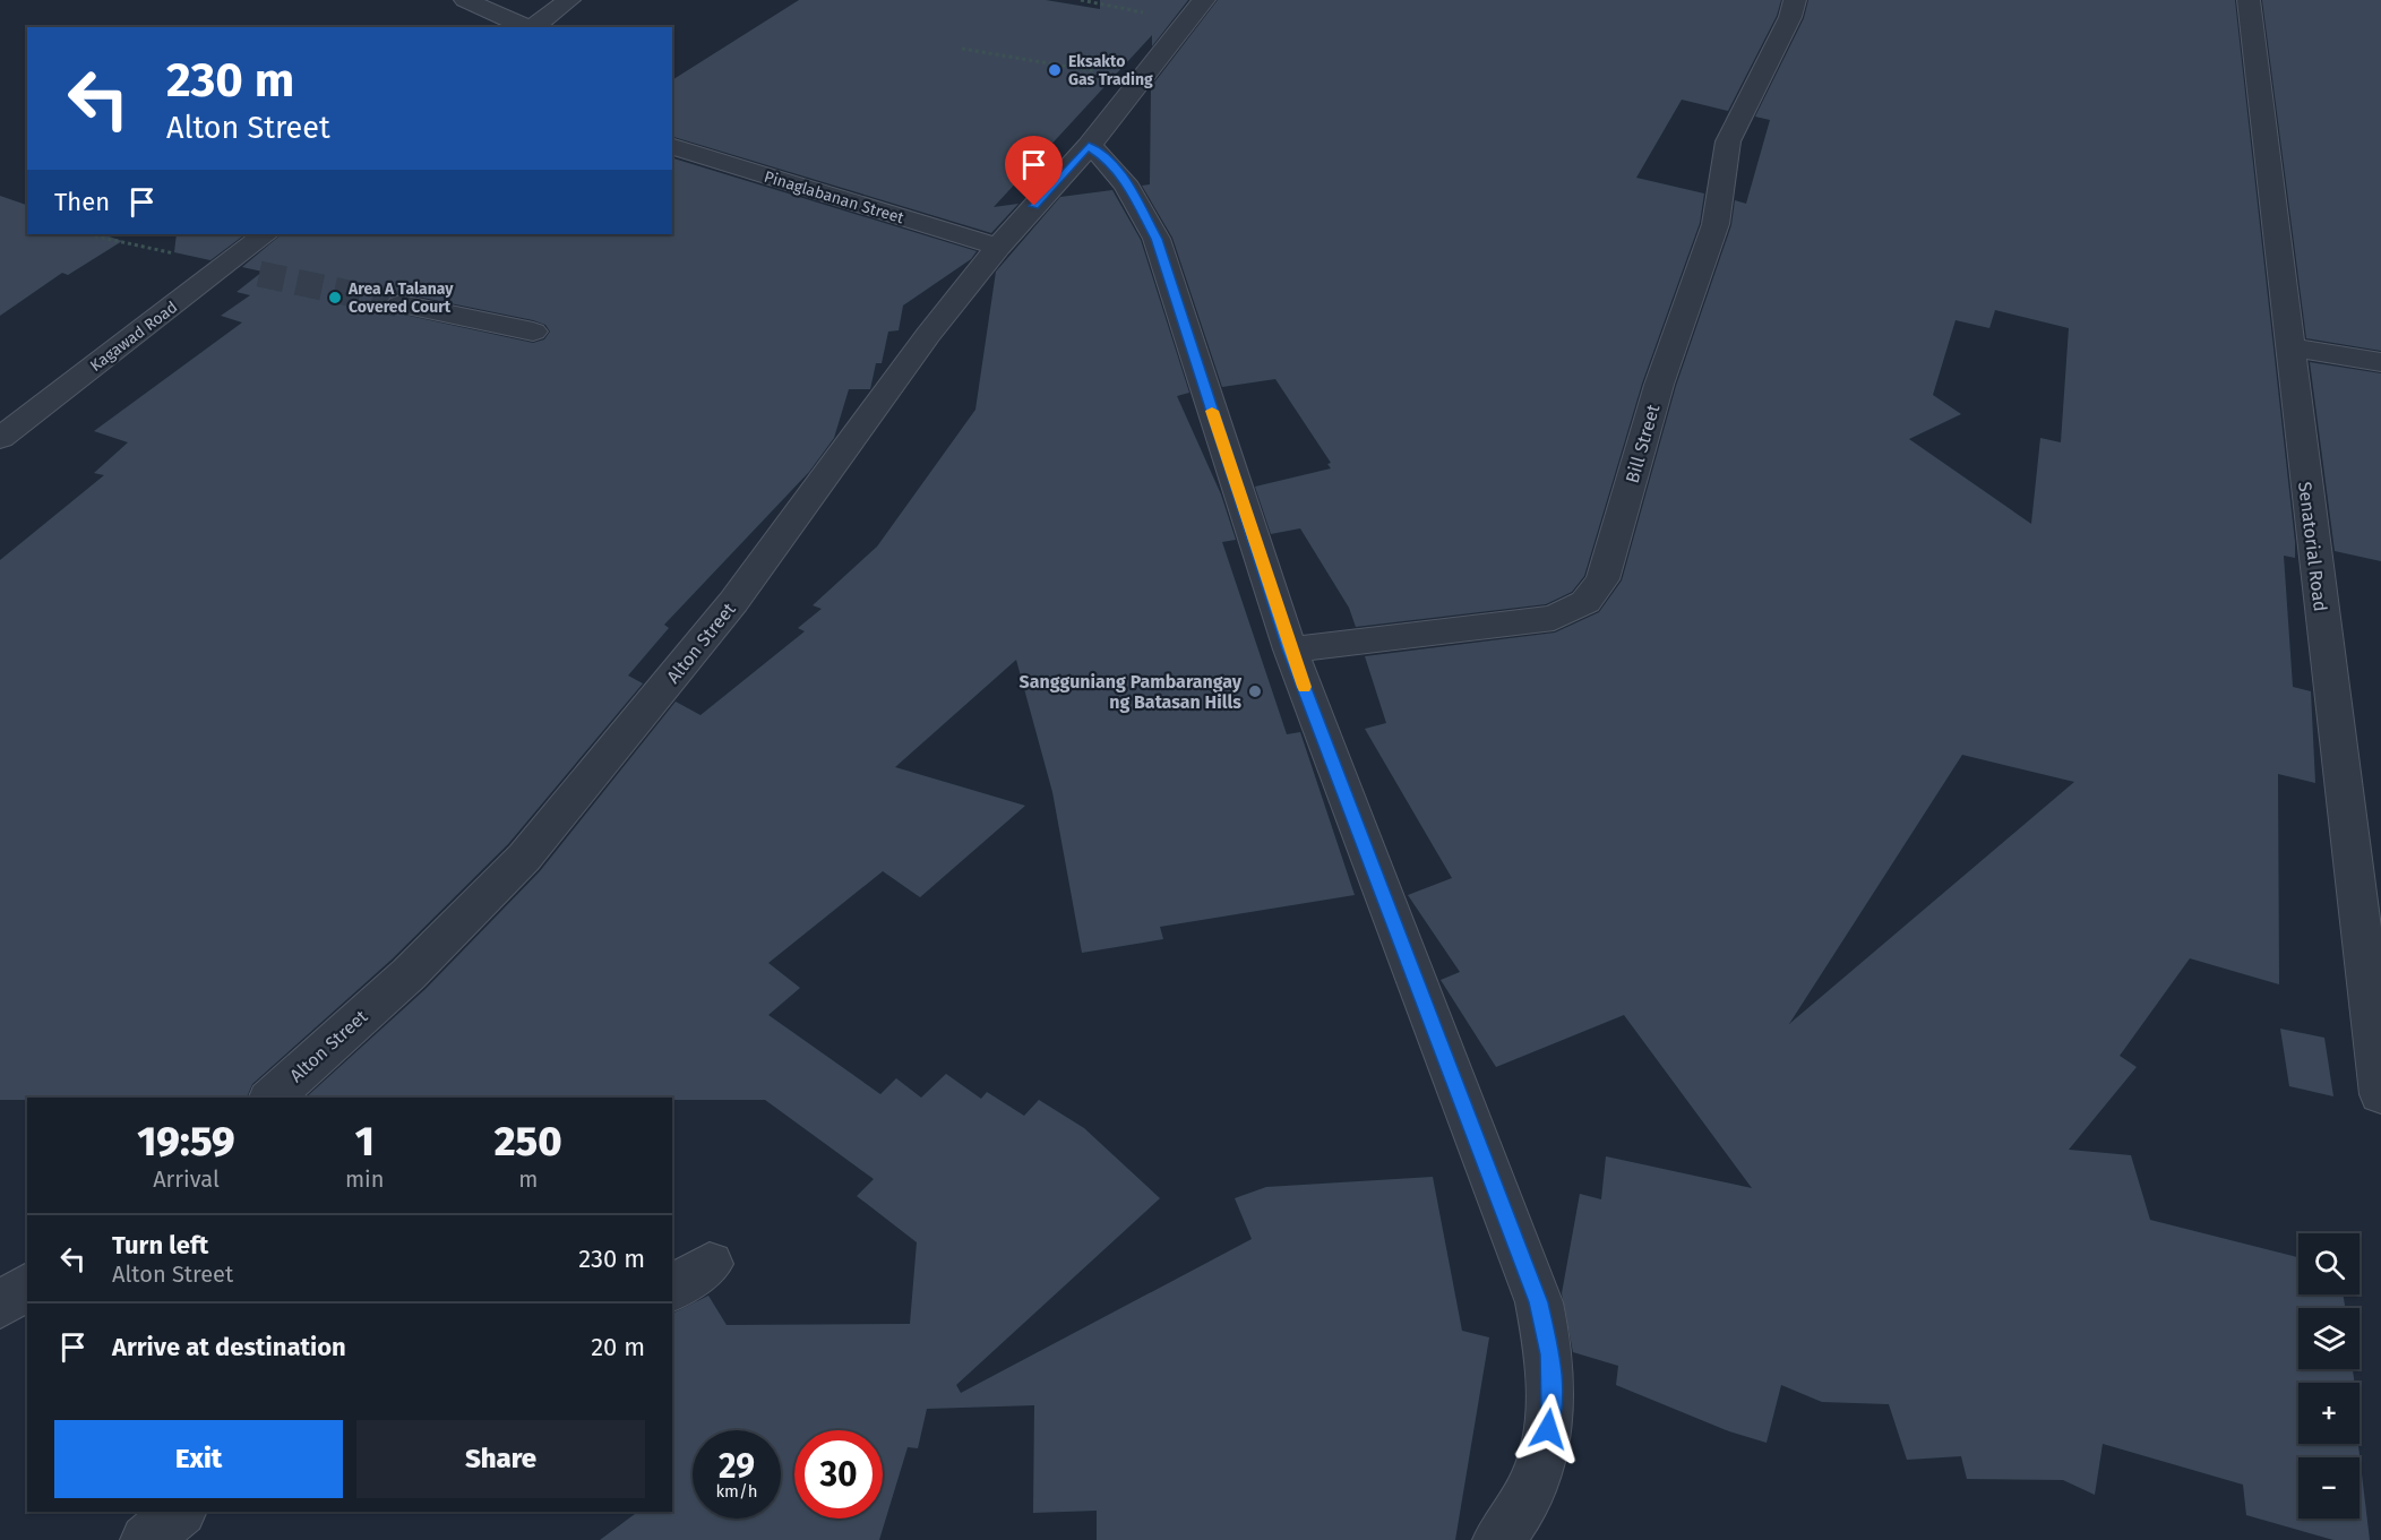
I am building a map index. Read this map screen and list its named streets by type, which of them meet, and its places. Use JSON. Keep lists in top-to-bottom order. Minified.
{"streets":{"street":["Pinaglabanan Street","Kagawad Road","Bill Street","Senatorial Road","Alton Street"]},"crossings":[["Pinaglabanan Street","Alton Street"]],"places":["Eksakto Gas Trading","Area A Talanay Covered Court","Sangguniang Pambarangay ng Batasan Hills"],"page":{"turn":["230 m","Alton Street"],"then":"Then","eta":["19:59","Arrival","1","min","250","m"],"list":[{"name":"Turn left","note":"Alton Street","value":"230 m"},{"name":"Arrive at destination","value":"20 m"}],"map_buttons":["+","−"],"buttons":["Exit","Share"],"speed":"29 km/h","limit":"30"}}
